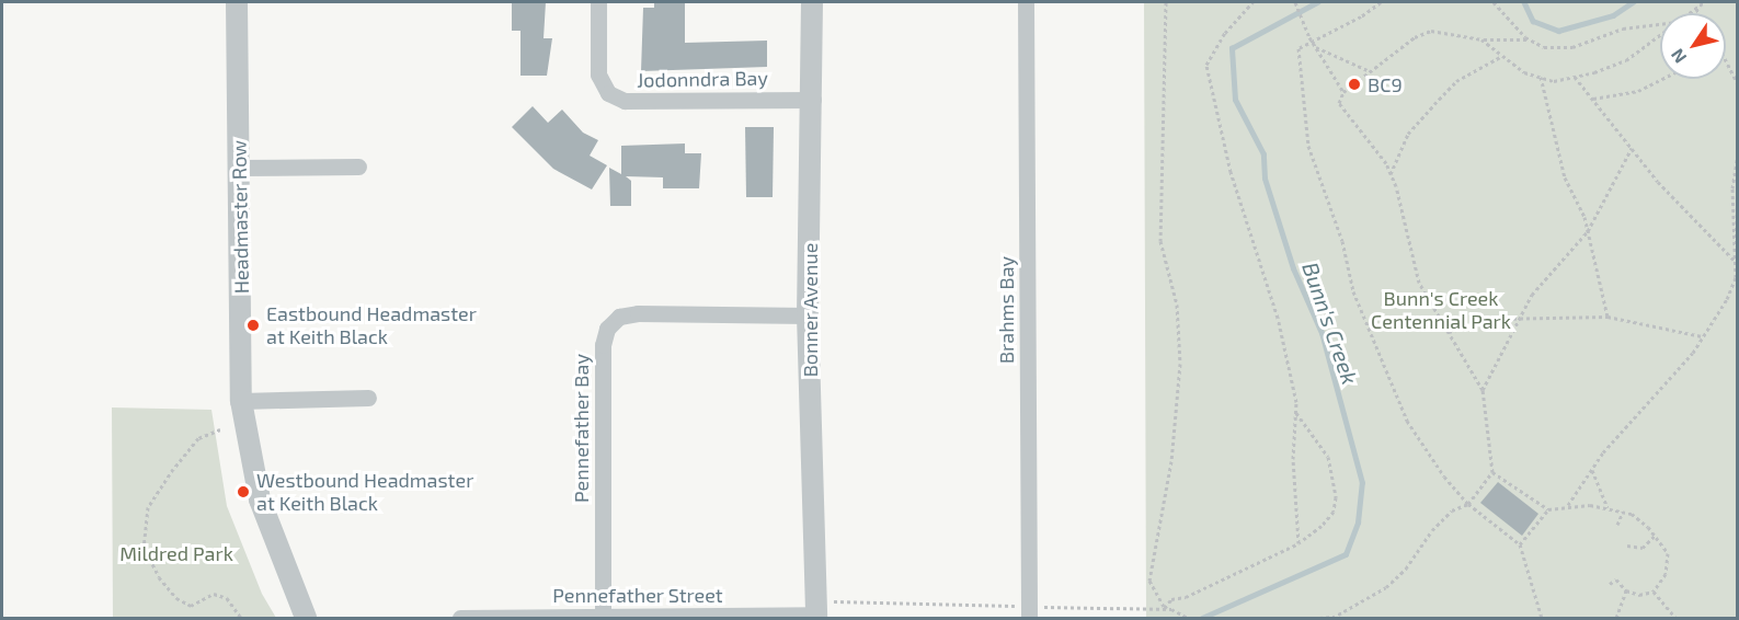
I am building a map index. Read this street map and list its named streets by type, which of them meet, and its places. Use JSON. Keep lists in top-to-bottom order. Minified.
{"streets":{"street":["Jodonndra Bay","Headmaster Row","Bonner Avenue","Brahms Bay","Pennefather Bay","Pennefather Street"]},"crossings":[["Jodonndra Bay","Bonner Avenue"],["Bonner Avenue","Pennefather Bay"],["Bonner Avenue","Pennefather Street"],["Pennefather Bay","Pennefather Street"]],"water":["Bunn's Creek"],"parks":["Bunn's Creek Centennial Park","Mildred Park"],"places":["BC9","Eastbound Headmaster at Keith Black","Westbound Headmaster at Keith Black"],"north":"bottom left"}
